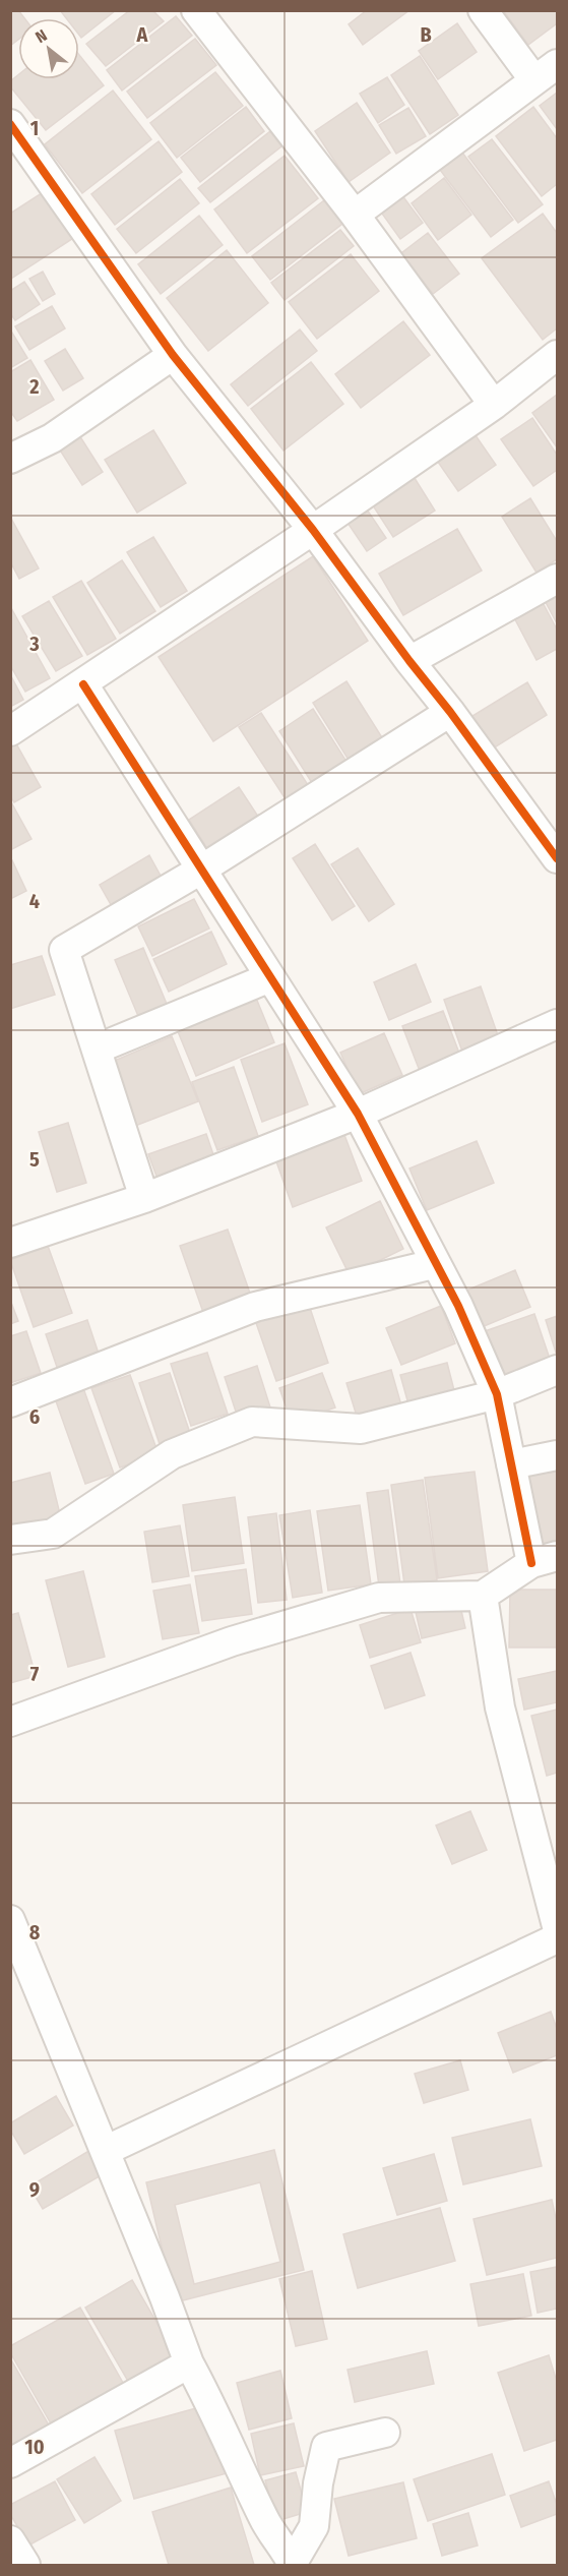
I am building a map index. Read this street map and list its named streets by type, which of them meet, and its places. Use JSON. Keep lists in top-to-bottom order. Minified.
{"north":"top left","grid":{"columns":["A","B"],"rows":["1","2","3","4","5","6","7","8","9","10"]}}
